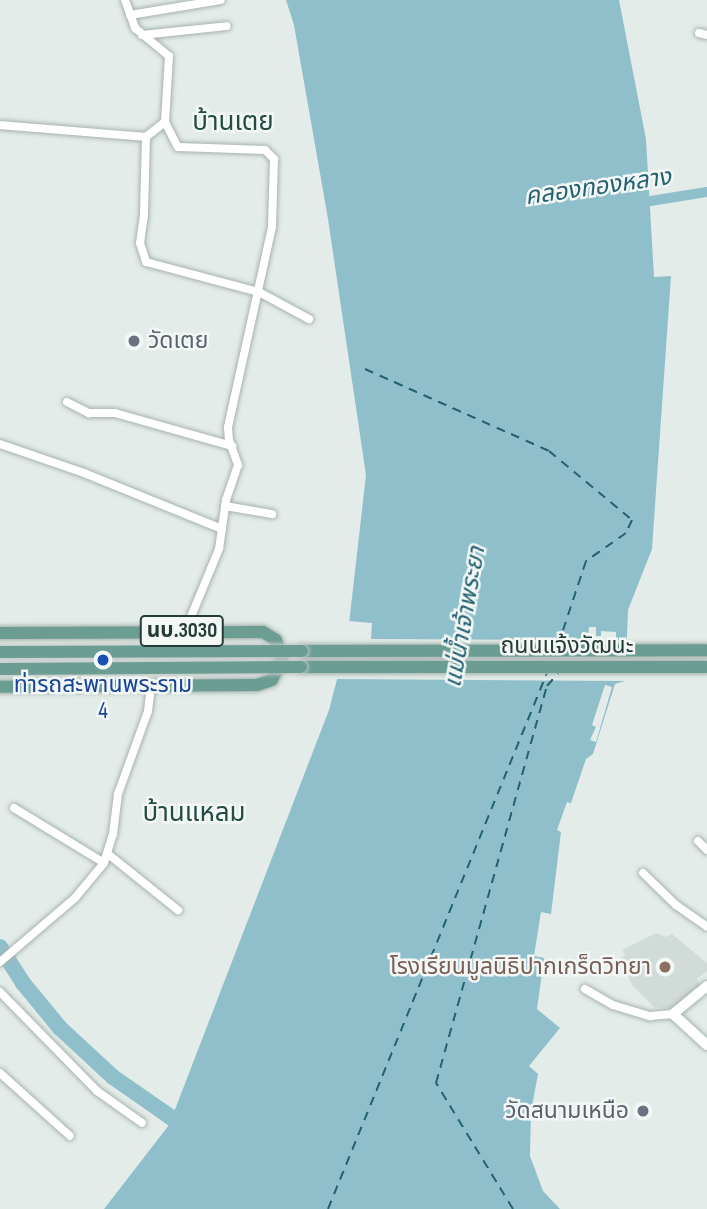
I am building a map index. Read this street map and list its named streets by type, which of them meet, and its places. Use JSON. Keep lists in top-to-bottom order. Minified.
{"streets":{"main road":["นบ.3030","ถนนแจ้งวัฒนะ"]},"districts":["บ้านเตย","บ้านแหลม"],"water":["คลองทองหลาง","แม่น้ำเจ้าพระยา"],"places":["วัดเตย","ท่ารถสะพานพระราม 4","โรงเรียนมูลนิธิปากเกร็ดวิทยา","วัดสนามเหนือ"]}
